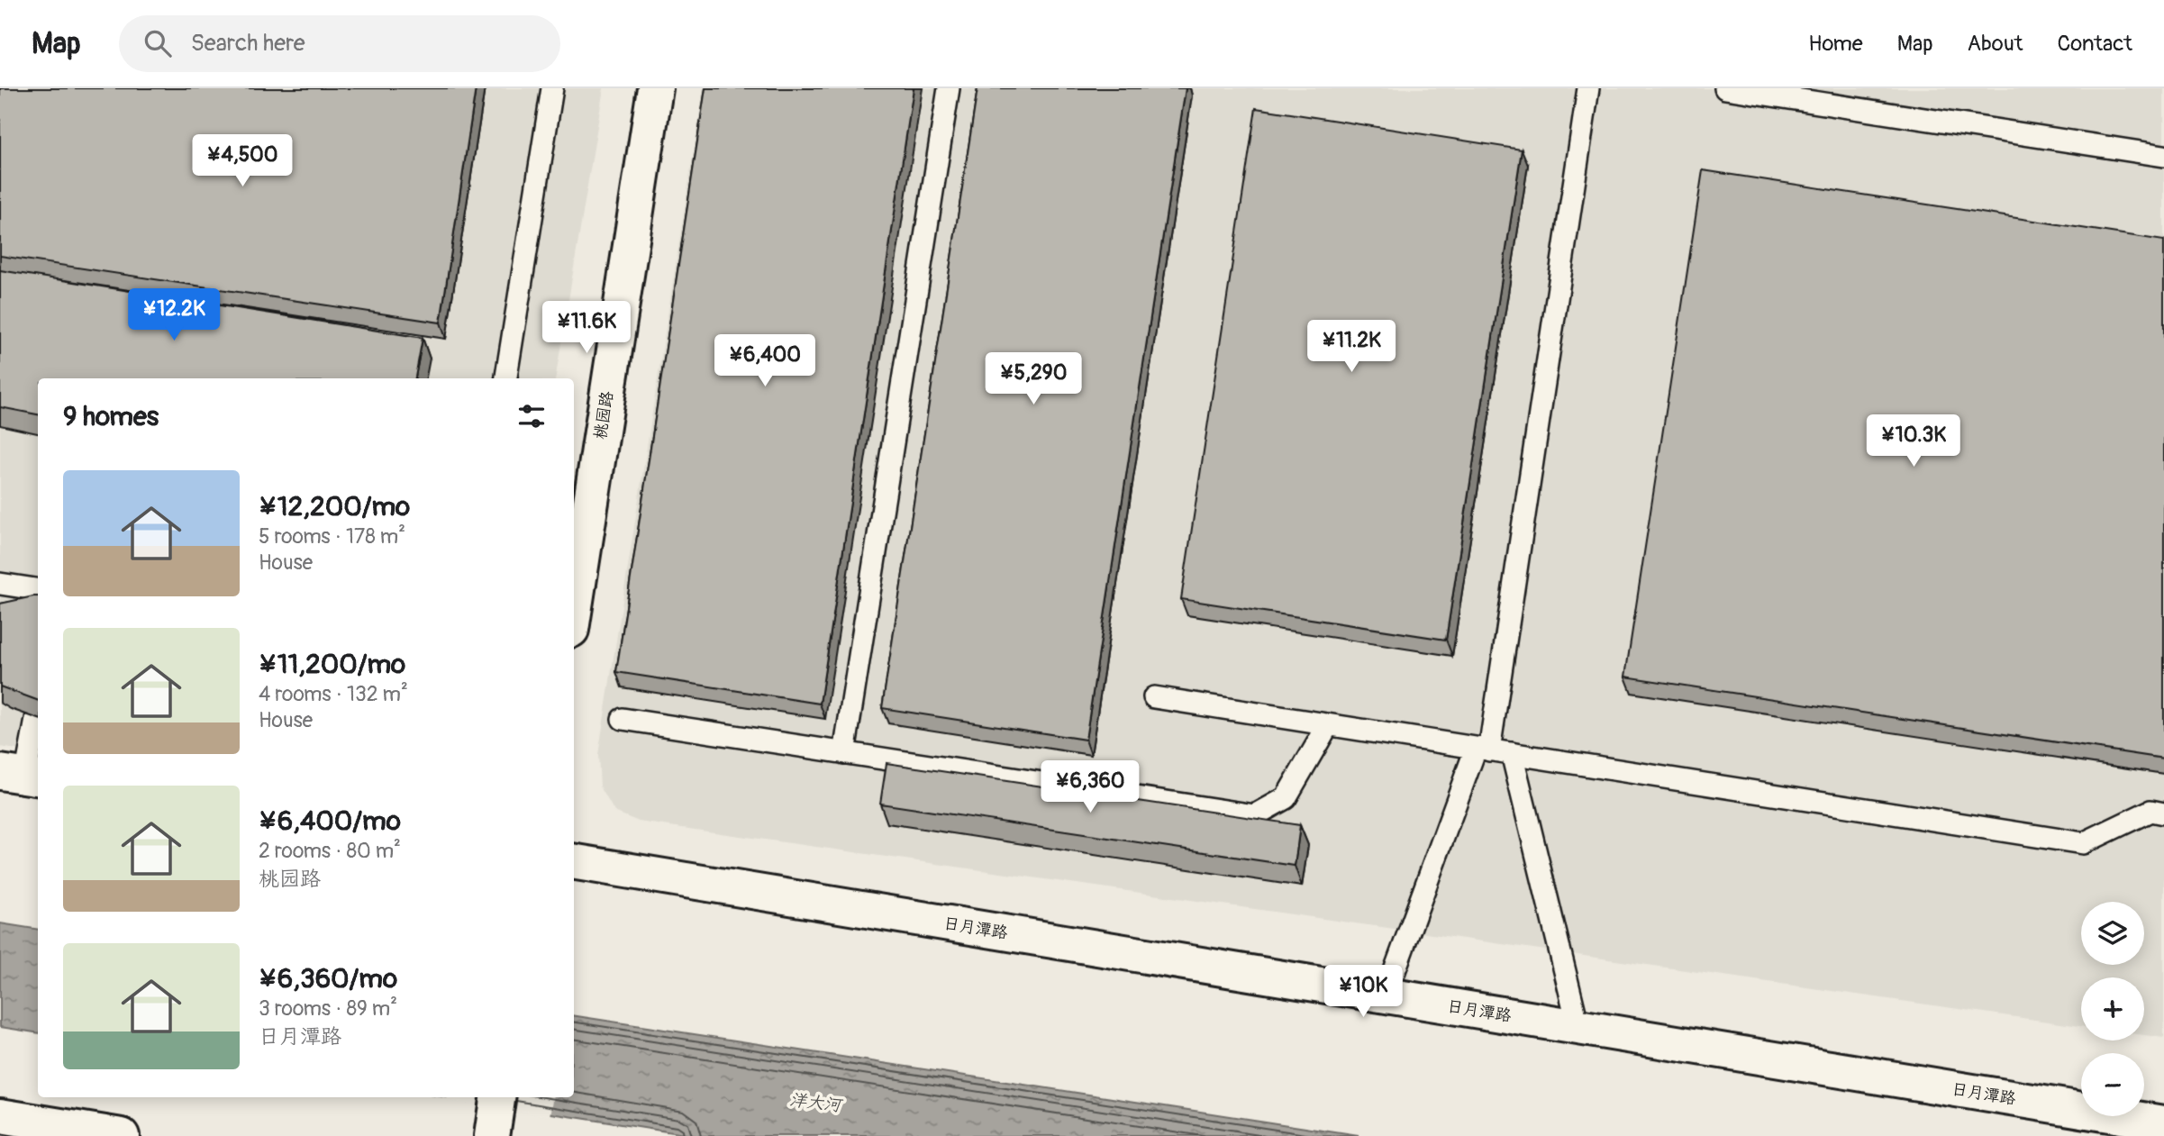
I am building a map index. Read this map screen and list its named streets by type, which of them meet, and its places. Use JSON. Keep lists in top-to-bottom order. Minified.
{"streets":{"street":["桃园路","日月潭路"]},"water":["洋大河"],"page":{"header":"Map","search":"Search here","nav":["Home","Map","About","Contact"],"price":["¥4,500","¥12.2K","¥11.6K","¥11.2K","¥6,400","¥5,290","¥10.3K","¥6,360","¥10K"],"heading":"9 homes","list":[{"name":"¥12,200/mo","note":"5 rooms · 178 m² · House"},{"name":"¥11,200/mo","note":"4 rooms · 132 m² · House"},{"name":"¥6,400/mo","note":"2 rooms · 80 m² · 桃园路"},{"name":"¥6,360/mo","note":"3 rooms · 89 m² · 日月潭路"}],"map_buttons":["+","−"]}}
